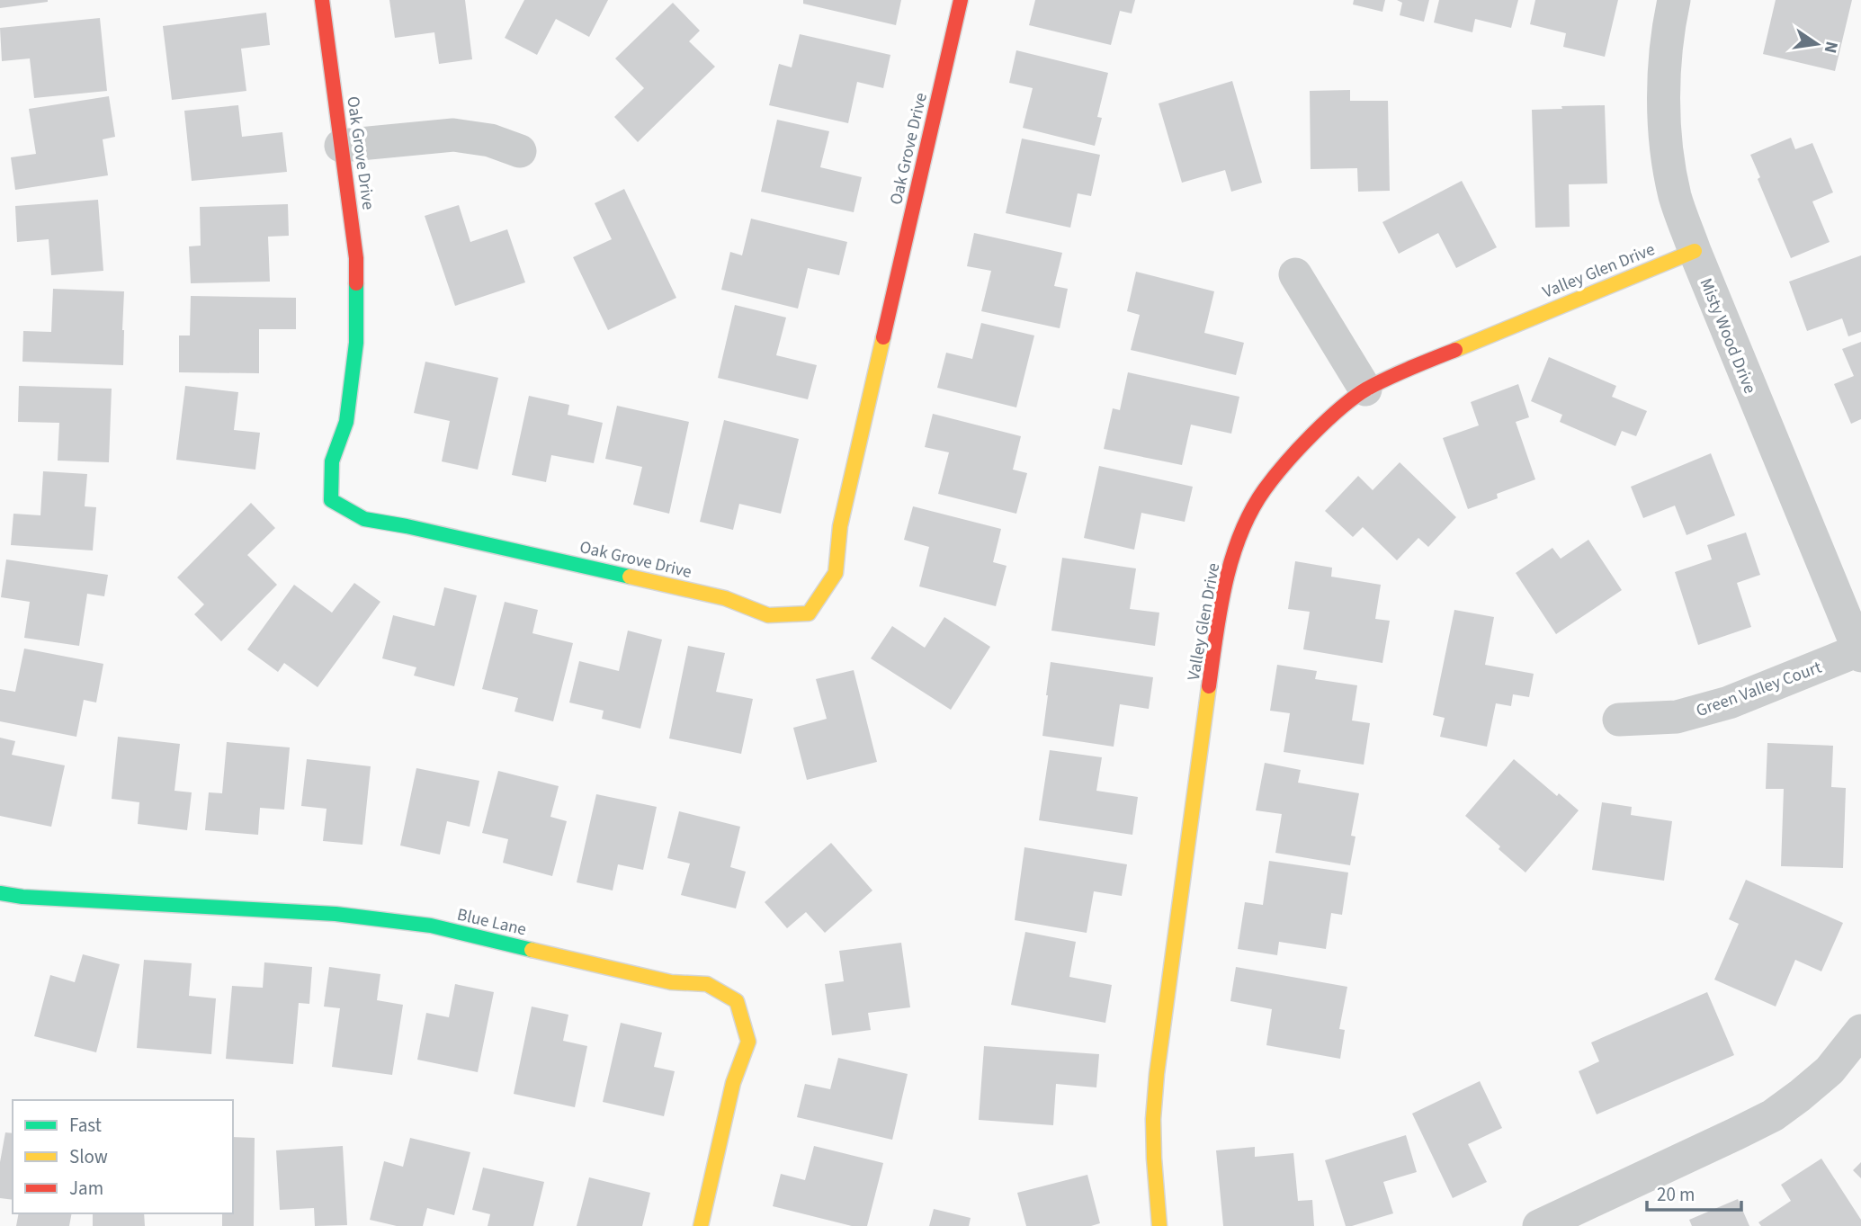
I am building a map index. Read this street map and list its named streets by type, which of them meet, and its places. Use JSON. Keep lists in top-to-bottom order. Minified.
{"streets":{"street":["Oak Grove Drive","Valley Glen Drive","Misty Wood Drive","Green Valley Court","Blue Lane"]},"crossings":[["Valley Glen Drive","Misty Wood Drive"],["Misty Wood Drive","Green Valley Court"]],"legend":["Fast","Slow","Jam"],"scale_bar":"20 m","north":"right"}
